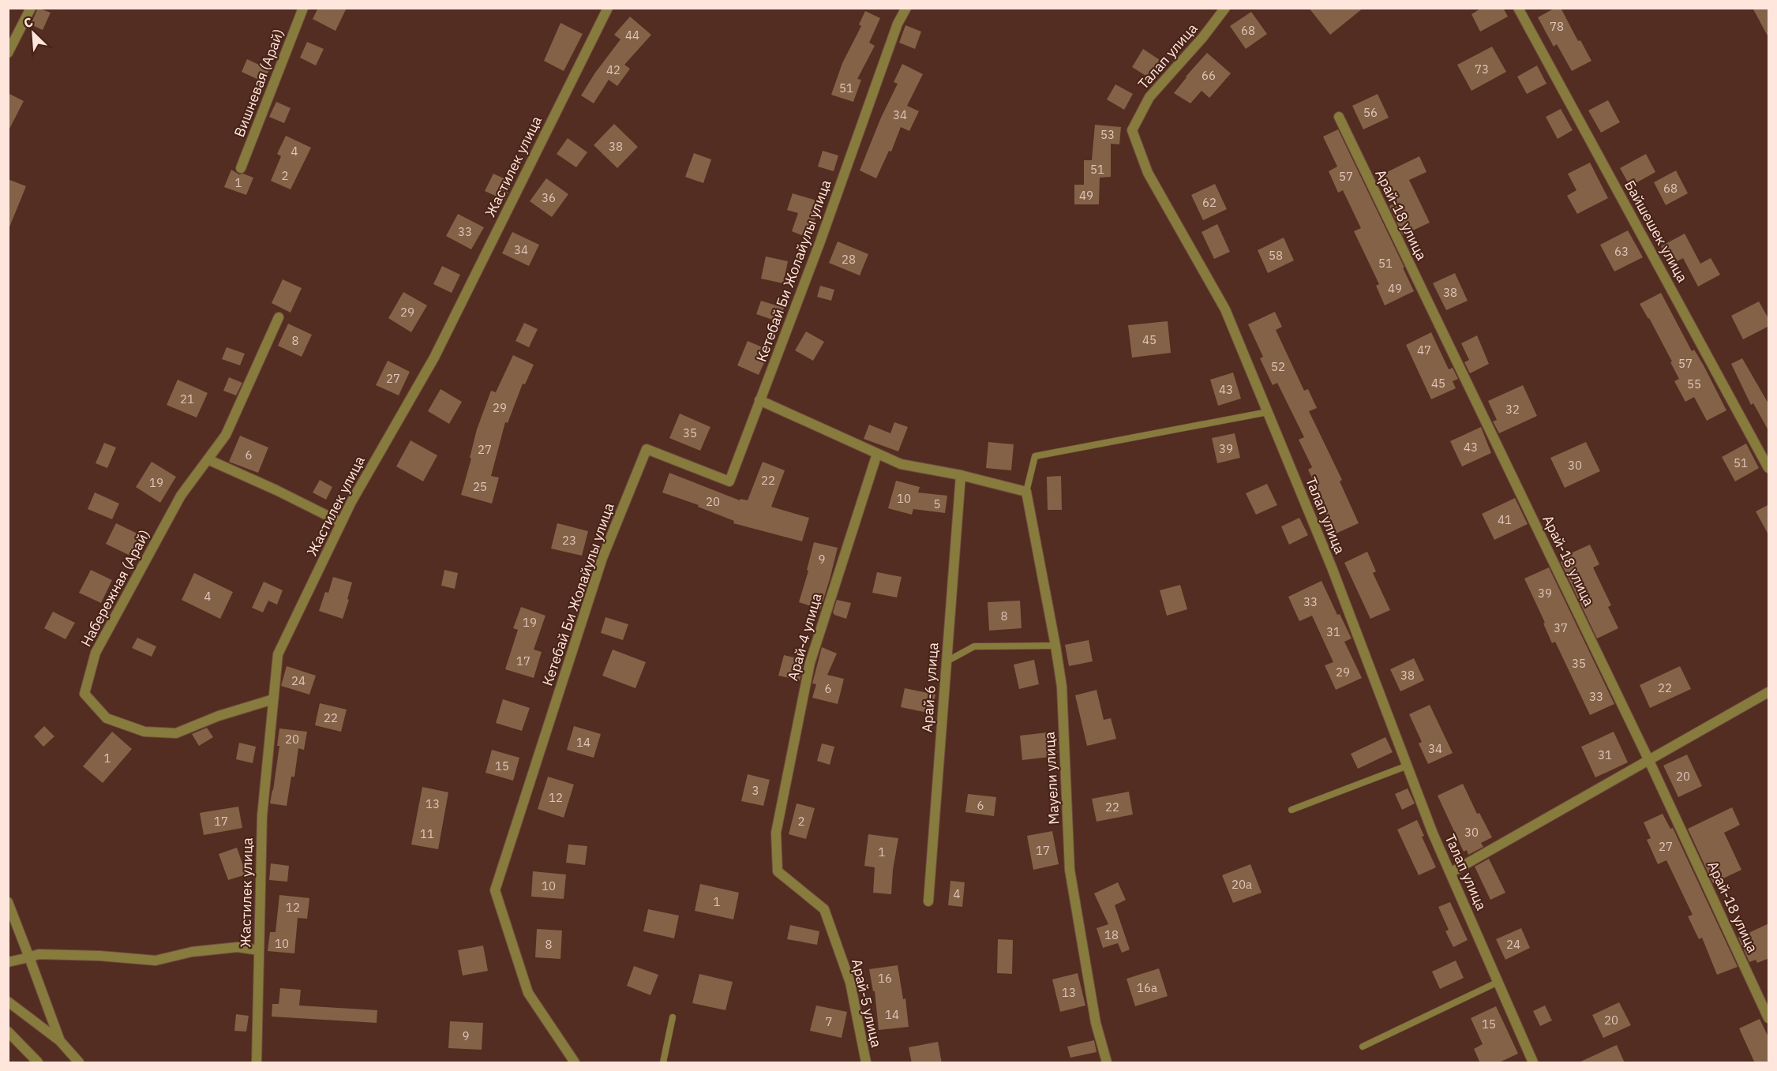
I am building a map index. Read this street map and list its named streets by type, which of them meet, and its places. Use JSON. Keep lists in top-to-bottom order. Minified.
{"streets":{"street":["Талап улица","Вишневая (Арай)","Жастилек улица","Арай-18 улица","Байшешек улица","Кетебай Би Жолайулы улица","Набережная (Арай)","Арай-4 улица","Арай-6 улица","Мауели улица","Арай-5 улица"]},"crossings":[["Жастилек улица","Набережная (Арай)"],["Арай-4 улица","Арай-5 улица"]],"house_numbers":["78","68","44","73","42","66","51","56","34","53","38","4","51","2","57","1","68","49","36","62","33","34","63","58","28","51","49","38","29","45","8","47","57","52","27","45","55","43","21","29","32","35","43","39","27","6","51","30","22","19","25","10","20","5","41","23","9","39","4","33","8","19","37","31","17","35","29","38","24","22","6","33","22","20","14","34","31","1","15","20","3","12","13","6","22","17","2","30","11","27","17","1","20а","10","4","1","12","18","10","8","24","16","16а","13","14","20","7","15","9"],"north":"top left"}
